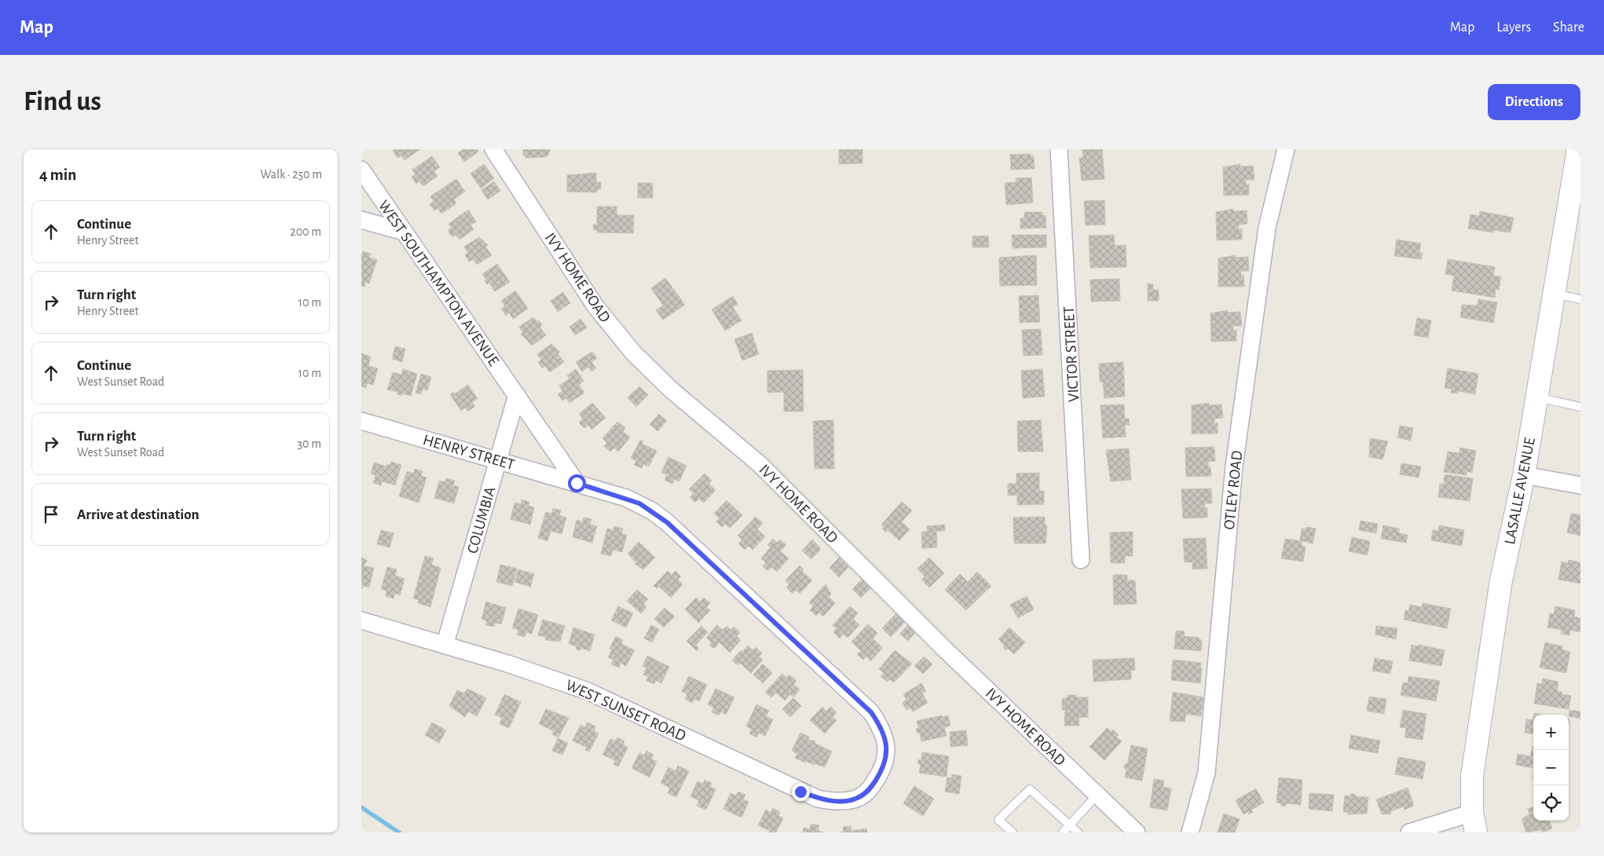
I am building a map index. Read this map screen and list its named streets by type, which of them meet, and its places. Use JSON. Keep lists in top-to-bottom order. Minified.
{"streets":{"main road":["LASALLE AVENUE"],"street":["IVY HOME ROAD","WEST SOUTHAMPTON AVENUE","VICTOR STREET","HENRY STREET","OTLEY ROAD","COLUMBIA","WEST SUNSET ROAD"]},"crossings":[["WEST SOUTHAMPTON AVENUE","COLUMBIA"],["HENRY STREET","COLUMBIA"],["HENRY STREET","WEST SUNSET ROAD"],["COLUMBIA","WEST SUNSET ROAD"]],"page":{"header":"Map","nav":["Map","Layers","Share"],"buttons":"Directions","title":"Find us","heading":["4 min","Walk · 250 m"],"list":[["Continue","Henry Street","200 m"],["Turn right","Henry Street","10 m"],["Continue","West Sunset Road","10 m"],["Turn right","West Sunset Road","30 m"],"Arrive at destination"],"map_buttons":["+","−"]}}
